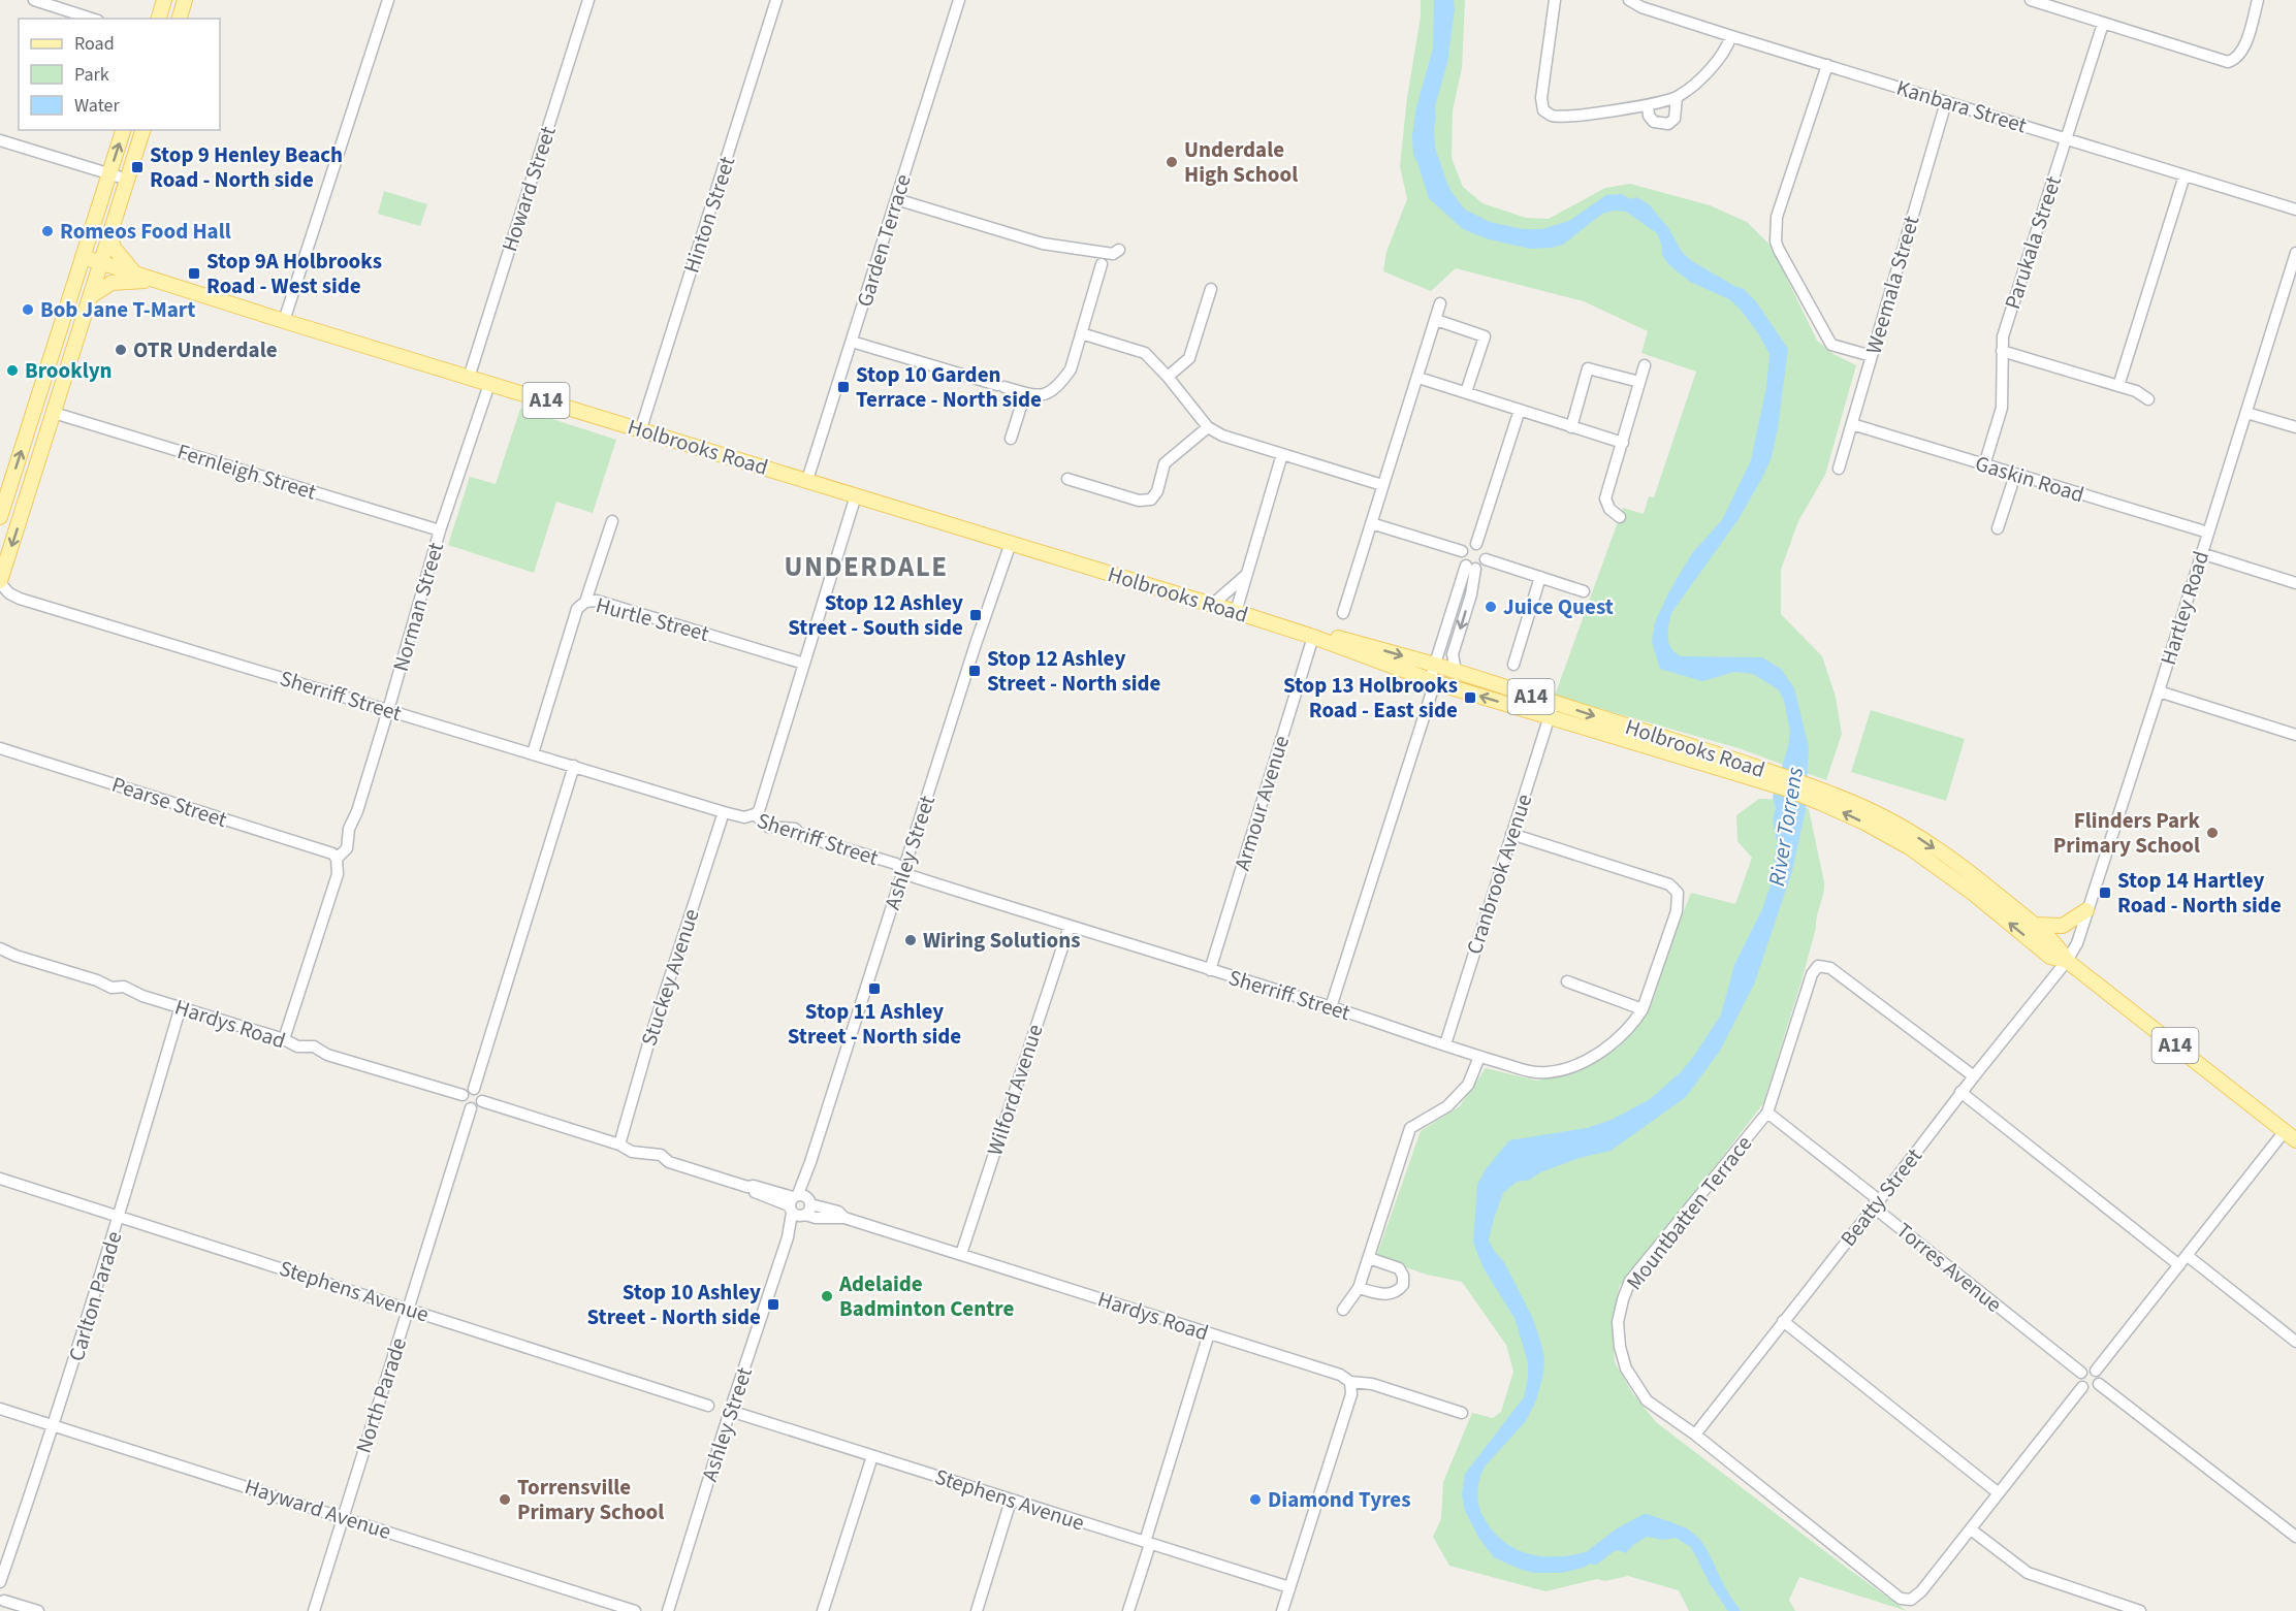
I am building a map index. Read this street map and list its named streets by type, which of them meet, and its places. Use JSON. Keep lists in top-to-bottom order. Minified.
{"streets":{"main road":["A14","Holbrooks Road"],"street":["Kanbara Street","Howard Street","Hinton Street","Garden Terrace","Parukala Street","Weemala Street","Fernleigh Street","Gaskin Road","Norman Street","Hartley Road","Hurtle Street","Sherriff Street","Pearse Street","Armour Avenue","Ashley Street","Cranbrook Avenue","Stuckey Avenue","Hardys Road","Wilford Avenue","Beatty Street","Mountbatten Terrace","Torres Avenue","Stephens Avenue","Carlton Parade","North Parade","Hayward Avenue"]},"crossings":[["Kanbara Street","Parukala Street"],["Kanbara Street","Weemala Street"],["Howard Street","Holbrooks Road"],["Hinton Street","Holbrooks Road"],["Garden Terrace","Holbrooks Road"],["Parukala Street","Gaskin Road"],["Weemala Street","Gaskin Road"],["A14","Holbrooks Road"],["Holbrooks Road","Norman Street"],["Holbrooks Road","Hartley Road"],["Holbrooks Road","Armour Avenue"],["Holbrooks Road","Ashley Street"],["Holbrooks Road","Cranbrook Avenue"],["Holbrooks Road","Beatty Street"],["Fernleigh Street","Norman Street"],["Gaskin Road","Hartley Road"],["Norman Street","Sherriff Street"],["Norman Street","Pearse Street"],["Norman Street","Hardys Road"],["Hartley Road","Beatty Street"],["Hurtle Street","Sherriff Street"],["Sherriff Street","Armour Avenue"],["Sherriff Street","Ashley Street"],["Sherriff Street","Cranbrook Avenue"],["Sherriff Street","Stuckey Avenue"],["Sherriff Street","Wilford Avenue"],["Ashley Street","Hardys Road"],["Ashley Street","Stephens Avenue"],["Stuckey Avenue","Hardys Road"],["Hardys Road","Wilford Avenue"],["Hardys Road","Carlton Parade"],["Hardys Road","North Parade"],["Beatty Street","Mountbatten Terrace"],["Beatty Street","Torres Avenue"],["Mountbatten Terrace","Torres Avenue"],["Stephens Avenue","Carlton Parade"],["Stephens Avenue","North Parade"],["Carlton Parade","Hayward Avenue"],["North Parade","Hayward Avenue"]],"districts":["UNDERDALE"],"water":["River Torrens"],"places":{"other":["Underdale High School","Romeos Food Hall","Bob Jane T-Mart","OTR Underdale","Brooklyn","Juice Quest","Flinders Park Primary School","Wiring Solutions","Adelaide Badminton Centre","Torrensville Primary School","Diamond Tyres"],"transit":["Stop 9 Henley Beach Road - North side","Stop 9A Holbrooks Road - West side","Stop 10 Garden Terrace - North side","Stop 12 Ashley Street - South side","Stop 12 Ashley Street - North side","Stop 13 Holbrooks Road - East side","Stop 14 Hartley Road - North side","Stop 11 Ashley Street - North side","Stop 10 Ashley Street - North side"]},"legend":["Road","Park","Water"]}
